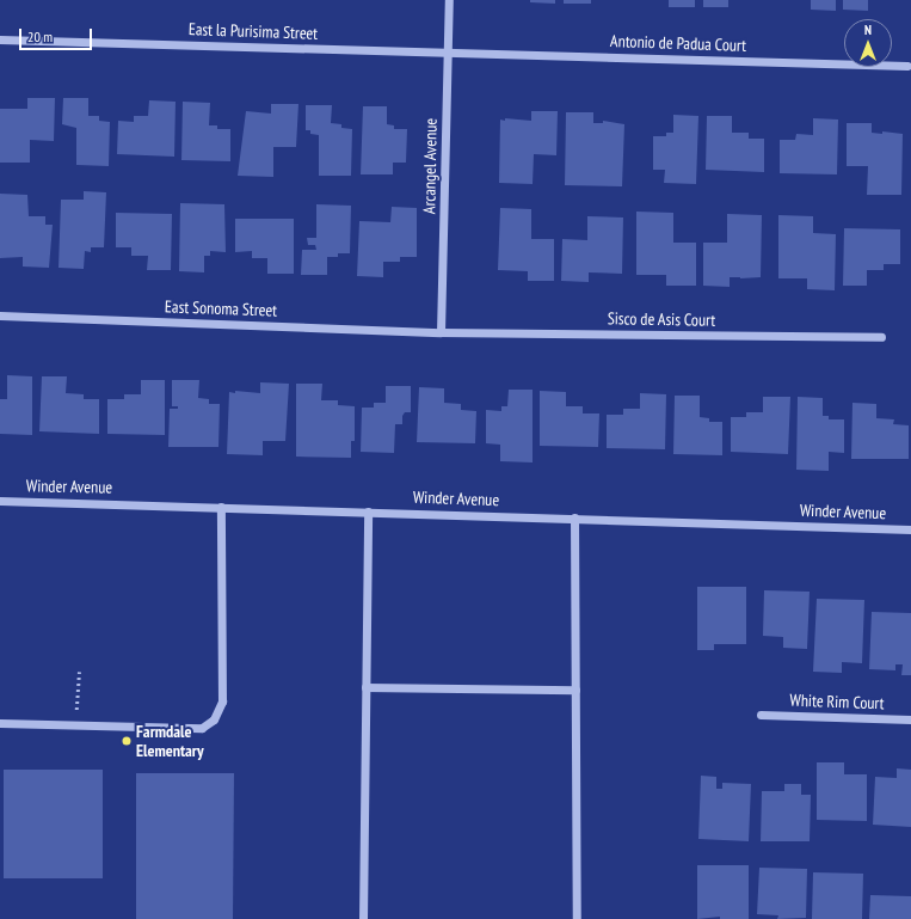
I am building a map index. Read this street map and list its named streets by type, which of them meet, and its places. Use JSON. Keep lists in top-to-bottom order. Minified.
{"streets":{"street":["East la Purisima Street","Antonio de Padua Court","Arcangel Avenue","East Sonoma Street","Sisco de Asis Court","Winder Avenue","White Rim Court"]},"crossings":[["East la Purisima Street","Antonio de Padua Court"],["East la Purisima Street","Arcangel Avenue"],["Antonio de Padua Court","Arcangel Avenue"],["Arcangel Avenue","East Sonoma Street"],["Arcangel Avenue","Sisco de Asis Court"],["East Sonoma Street","Sisco de Asis Court"]],"places":["Farmdale Elementary"],"scale_bar":"20 m","north":"top"}
